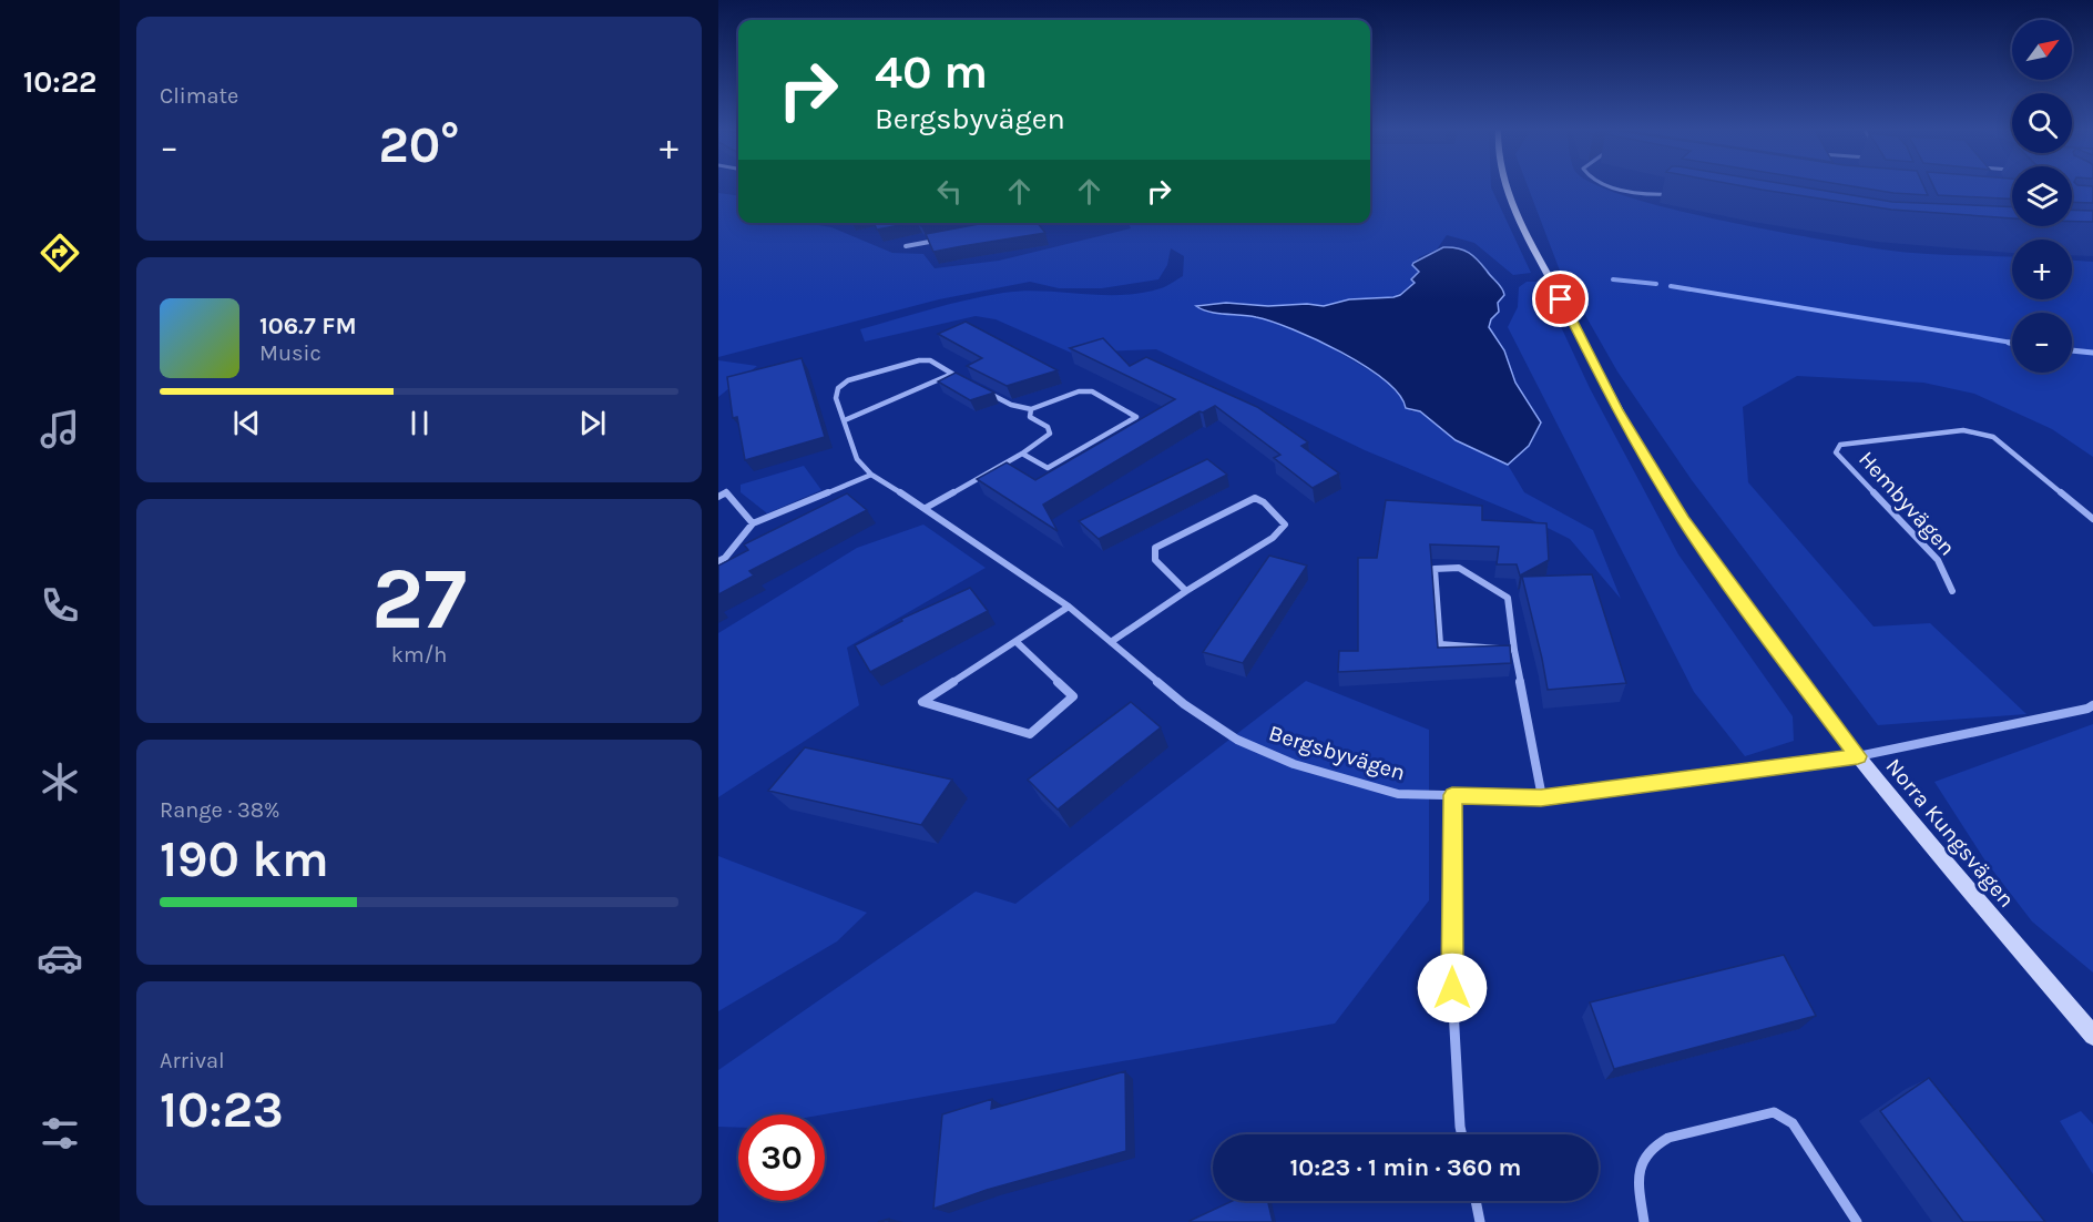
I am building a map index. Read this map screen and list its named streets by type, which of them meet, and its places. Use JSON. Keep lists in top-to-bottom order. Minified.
{"streets":{"main road":["Norra Kungsvägen"],"street":["Hembyvägen","Bergsbyvägen"]},"crossings":[["Bergsbyvägen","Norra Kungsvägen"]],"north":"top right","page":{"tabs":"10:22","tile":["Climate",["27","km/h"],["Range · 38%","190 km"],["Arrival","10:23"]],"map_buttons":["+","−"],"turn":["40 m","Bergsbyvägen"],"heat":["−","20°","+"],"song":["106.7 FM","Music"],"limit":"30","trip":"10:23 · 1 min · 360 m"}}
